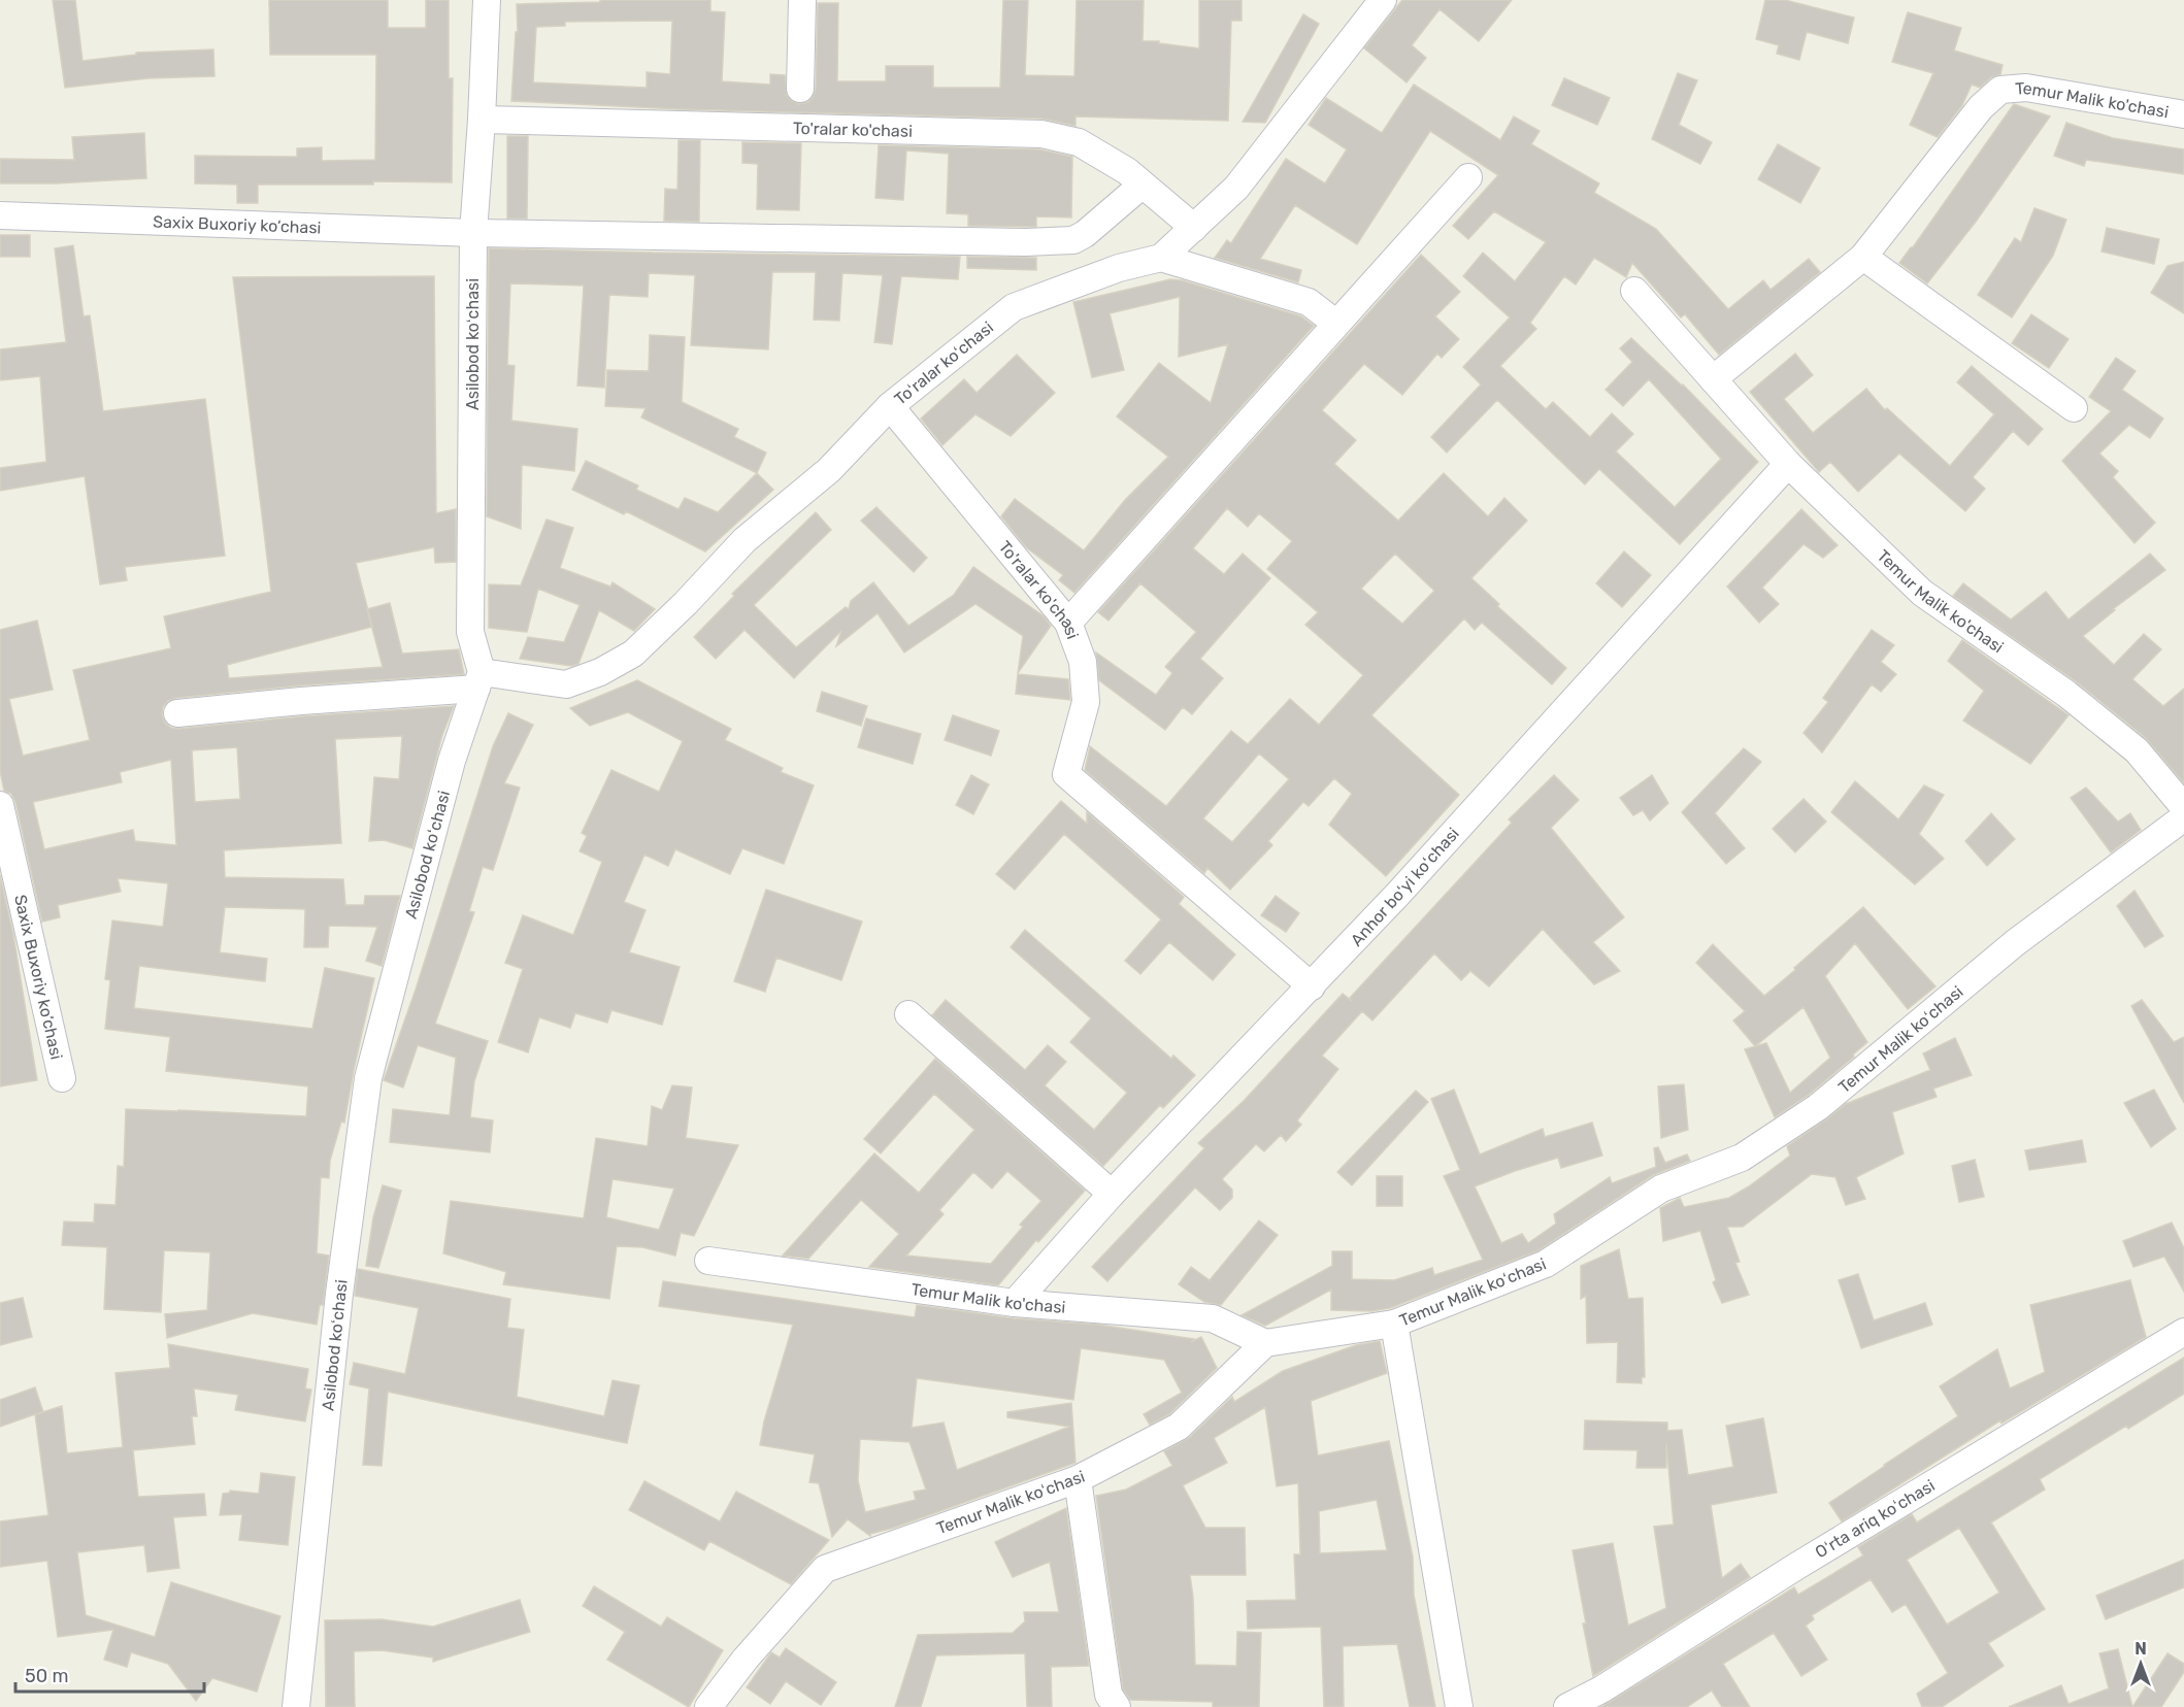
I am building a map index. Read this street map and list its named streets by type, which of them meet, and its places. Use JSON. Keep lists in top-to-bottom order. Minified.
{"streets":{"street":["Temur Malik ko'chasi","To'ralar ko'chasi","Saxix Buxoriy ko‘chasi","Asilobod koʻchasi","Toʻralar koʻchasi","Anhor boʻyi koʻchasi","Temur Malik koʻchasi","Oʻrta ariq koʻchasi"]},"crossings":[["Temur Malik ko'chasi","Anhor boʻyi koʻchasi"],["Temur Malik ko'chasi","Temur Malik koʻchasi"],["To'ralar ko'chasi","Saxix Buxoriy ko‘chasi"],["To'ralar ko'chasi","Asilobod koʻchasi"],["To'ralar ko'chasi","Toʻralar koʻchasi"],["To'ralar ko'chasi","Anhor boʻyi koʻchasi"],["Saxix Buxoriy ko‘chasi","Asilobod koʻchasi"],["Asilobod koʻchasi","Toʻralar koʻchasi"]],"scale_bar":"50 m","north":"top"}
